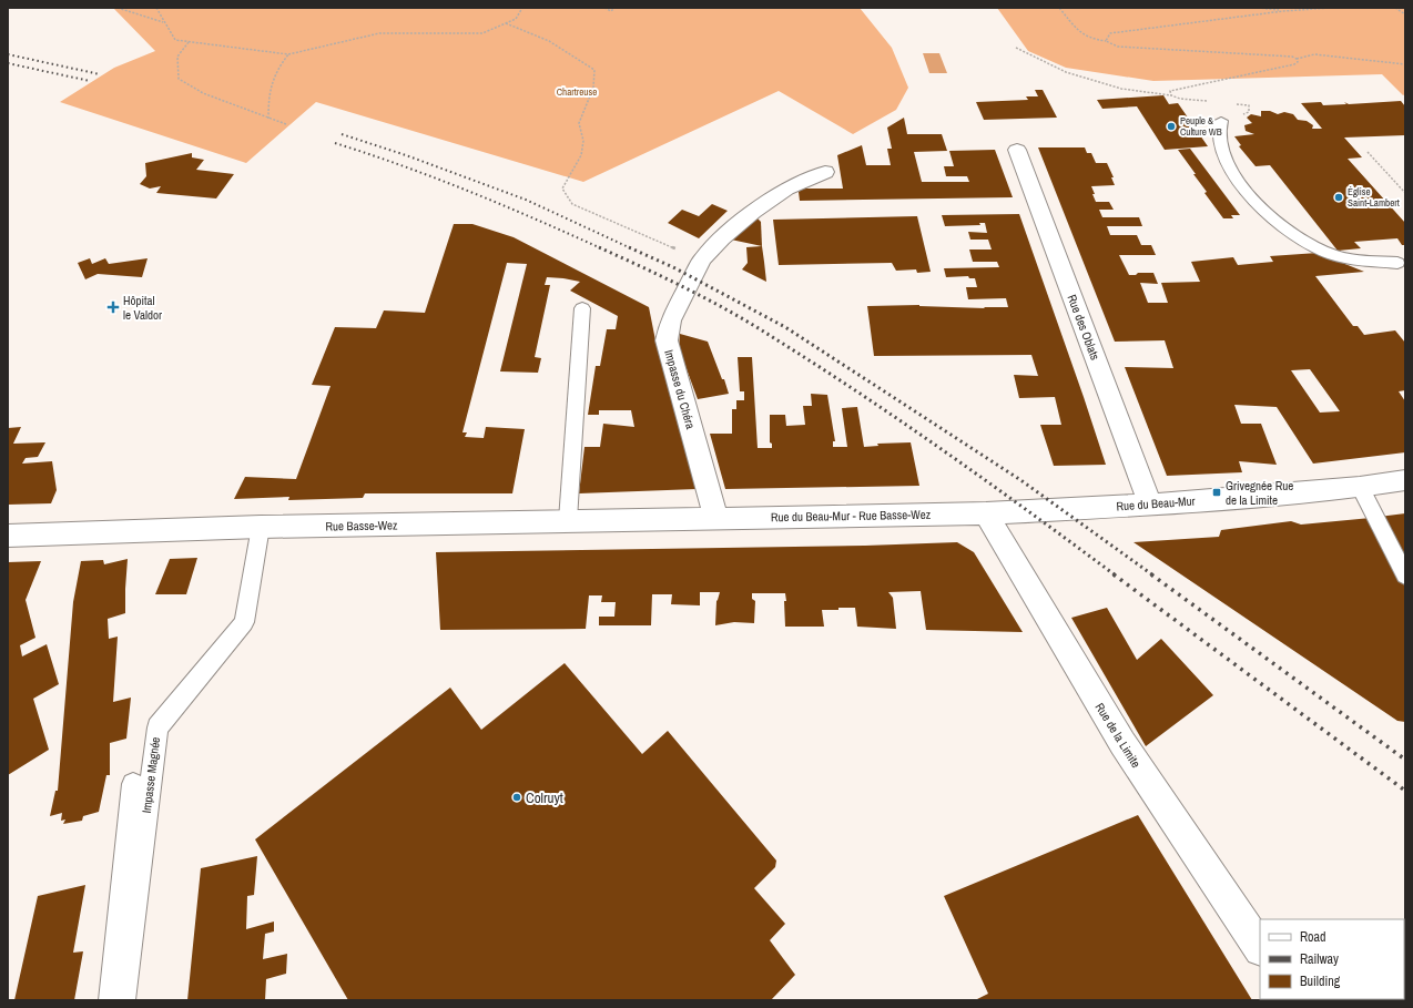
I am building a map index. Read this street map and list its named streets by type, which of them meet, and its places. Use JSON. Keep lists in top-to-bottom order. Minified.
{"streets":{"street":["Rue des Oblats","Impasse du Chéra","Rue du Beau-Mur","Rue du Beau-Mur - Rue Basse-Wez","Rue Basse-Wez","Rue de la Limite"],"lane":["Impasse Magnée"]},"crossings":[["Rue des Oblats","Rue du Beau-Mur"],["Impasse du Chéra","Rue du Beau-Mur - Rue Basse-Wez"],["Impasse du Chéra","Rue Basse-Wez"],["Rue du Beau-Mur","Rue du Beau-Mur - Rue Basse-Wez"],["Rue du Beau-Mur","Rue de la Limite"],["Rue du Beau-Mur - Rue Basse-Wez","Rue Basse-Wez"],["Rue du Beau-Mur - Rue Basse-Wez","Rue de la Limite"],["Rue Basse-Wez","Impasse Magnée"]],"parks":["Chartreuse"],"places":{"other":["Peuple & Culture WB","Église Saint-Lambert","Colruyt"],"health":["Hôpital le Valdor"],"transit":["Grivegnée Rue de la Limite"]},"legend":["Road","Railway","Building"]}
